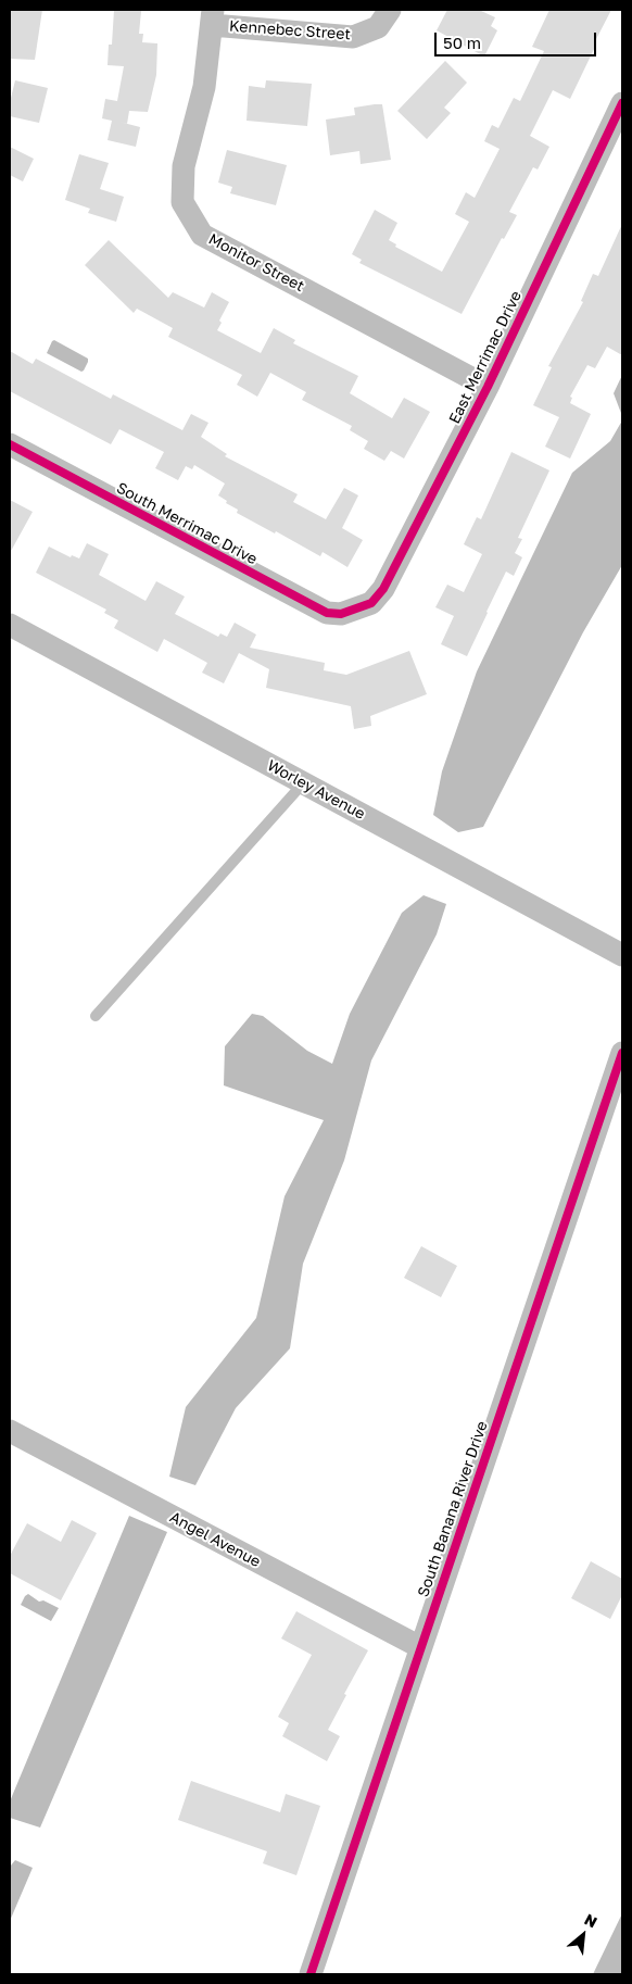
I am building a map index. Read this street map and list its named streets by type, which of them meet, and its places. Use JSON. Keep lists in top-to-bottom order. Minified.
{"streets":{"street":["Kennebec Street","Monitor Street","East Merrimac Drive","South Merrimac Drive","Worley Avenue","South Banana River Drive","Angel Avenue"]},"crossings":[["Kennebec Street","Monitor Street"],["Monitor Street","East Merrimac Drive"],["East Merrimac Drive","South Merrimac Drive"],["South Banana River Drive","Angel Avenue"]],"scale_bar":"50 m","north":"top right"}
